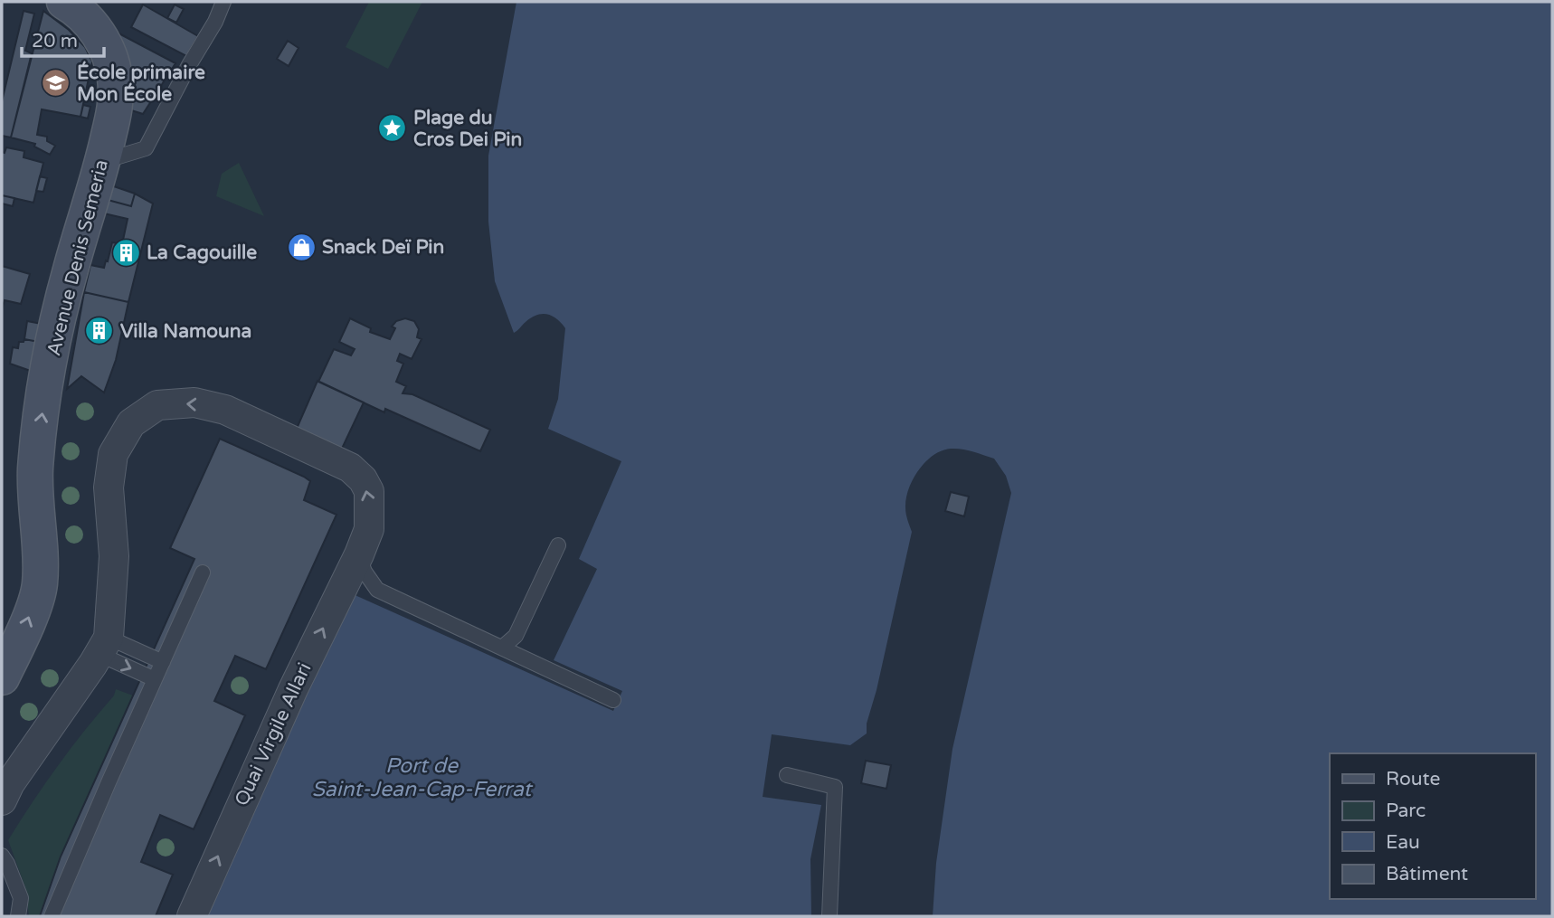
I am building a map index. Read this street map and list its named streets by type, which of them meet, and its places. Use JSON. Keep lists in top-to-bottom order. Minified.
{"streets":{"main road":["Avenue Denis Semeria"],"street":["Quai Virgile Allari"]},"one_way":["Avenue Denis Semeria"],"water":["Port de Saint-Jean-Cap-Ferrat"],"places":{"school or university":["École primaire Mon École"],"place":["Plage du Cros Dei Pin"],"shop":["Snack Deï Pin"],"building":["La Cagouille","Villa Namouna"]},"legend":["Route","Parc","Eau","Bâtiment"],"scale_bar":"20 m"}
